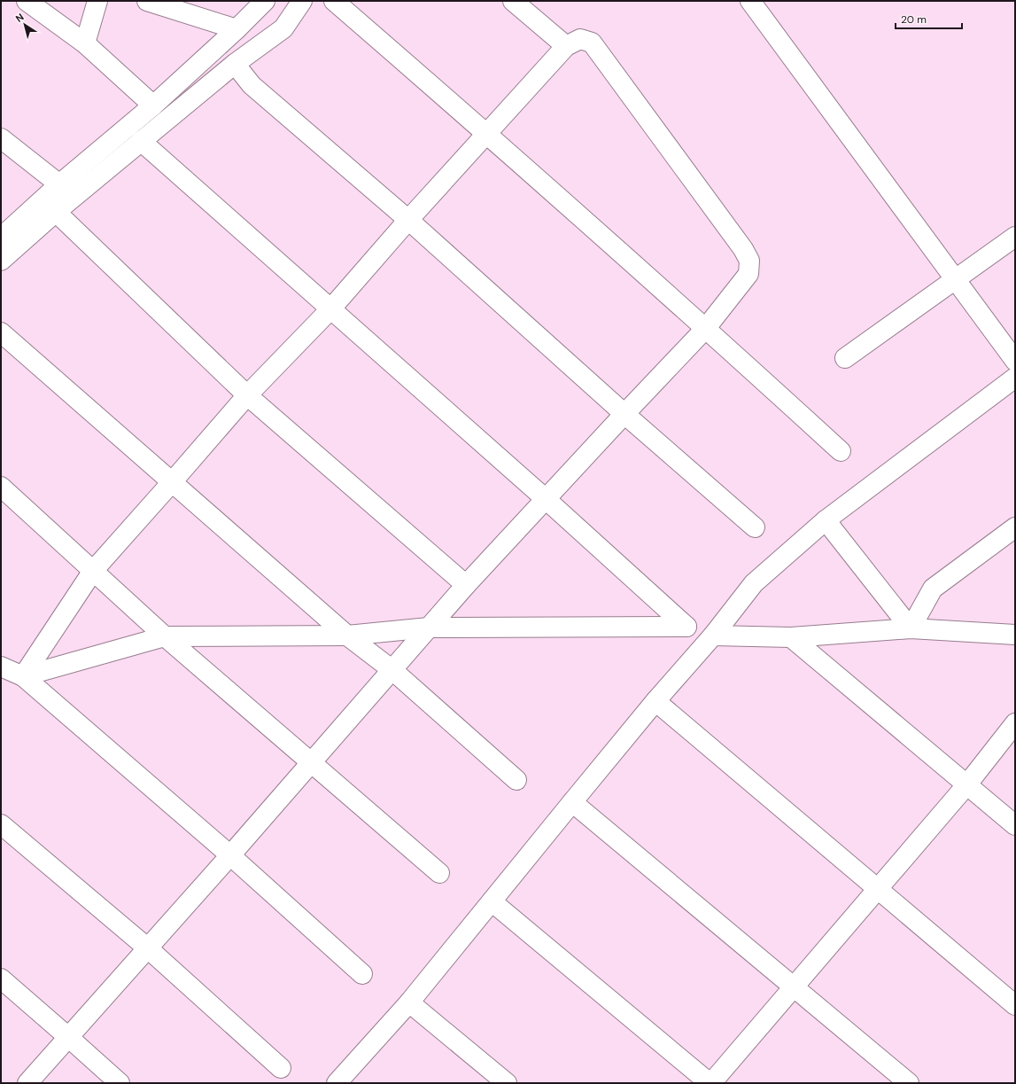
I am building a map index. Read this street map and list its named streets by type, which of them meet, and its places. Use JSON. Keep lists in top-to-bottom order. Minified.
{"scale_bar":"20 m","north":"top left"}
